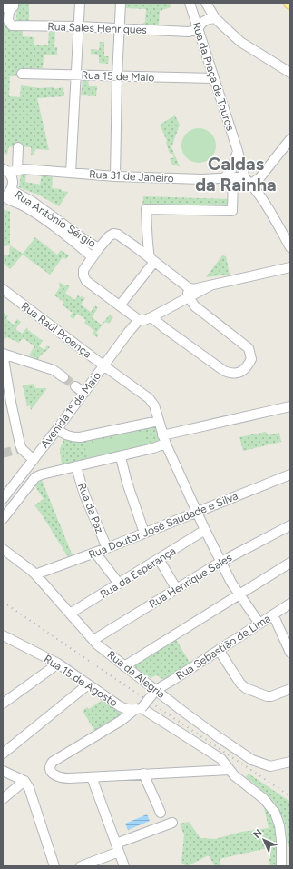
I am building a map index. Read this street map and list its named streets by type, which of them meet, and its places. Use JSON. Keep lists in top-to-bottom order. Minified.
{"streets":{"street":["Rua Sales Henriques","Rua 15 de Maio","Rua da Praça de Touros","Rua 31 de Janeiro","Rua António Sérgio","Rua Raúl Proença","Avenida 1º de Maio","Rua da Paz","Rua Doutor José Saudade e Silva","Rua da Esperança","Rua Henrique Sales","Rua Sebastião de Lima","Rua da Alegria","Rua 15 de Agosto"]},"crossings":[["Rua Sales Henriques","Rua da Praça de Touros"],["Rua 15 de Maio","Rua da Praça de Touros"],["Rua da Praça de Touros","Rua 31 de Janeiro"],["Rua António Sérgio","Avenida 1º de Maio"],["Rua Raúl Proença","Avenida 1º de Maio"],["Rua Raúl Proença","Rua Doutor José Saudade e Silva"],["Rua Raúl Proença","Rua da Esperança"],["Rua Raúl Proença","Rua Henrique Sales"],["Rua Raúl Proença","Rua Sebastião de Lima"],["Rua da Paz","Rua Doutor José Saudade e Silva"],["Rua Doutor José Saudade e Silva","Rua da Alegria"],["Rua da Esperança","Rua da Alegria"],["Rua Henrique Sales","Rua da Alegria"],["Rua Sebastião de Lima","Rua da Alegria"],["Rua Sebastião de Lima","Rua 15 de Agosto"]],"districts":["Caldas da Rainha"],"north":"top left"}
